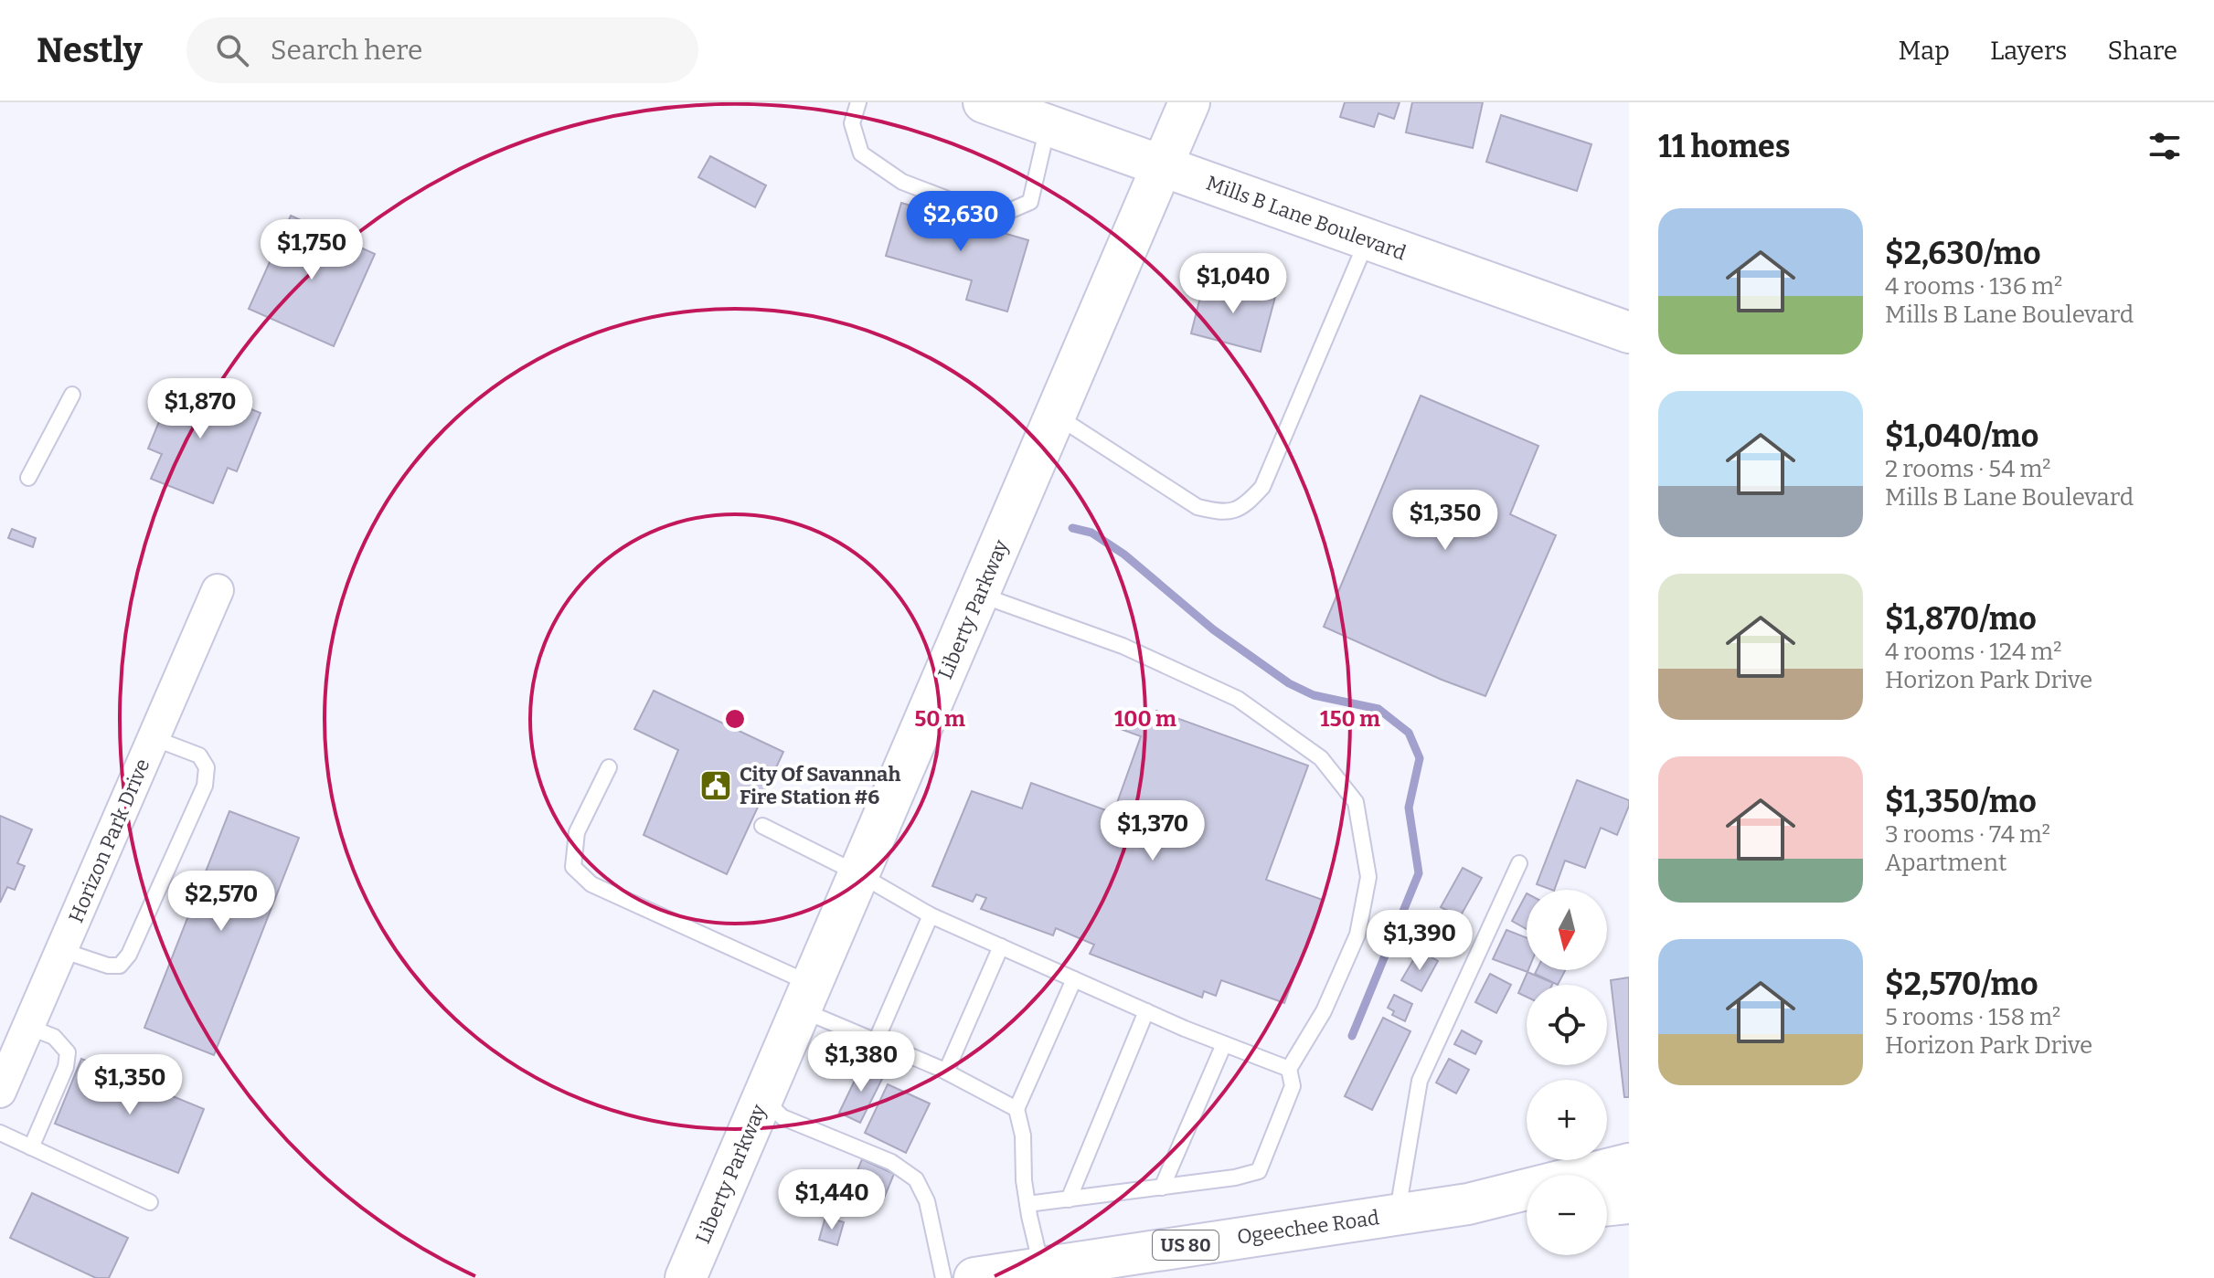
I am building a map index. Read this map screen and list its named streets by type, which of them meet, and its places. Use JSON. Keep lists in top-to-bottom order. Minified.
{"streets":{"main road":["Mills B Lane Boulevard","Liberty Parkway","Ogeechee Road","US 80"],"street":["Horizon Park Drive"]},"crossings":[["Mills B Lane Boulevard","Liberty Parkway"]],"places":{"public building":["City Of Savannah Fire Station #6"]},"north":"bottom","page":{"header":"Nestly","search":"Search here","nav":["Map","Layers","Share"],"heading":"11 homes","list":[{"name":"$2,630/mo","note":"4 rooms · 136 m² · Mills B Lane Boulevard"},{"name":"$1,040/mo","note":"2 rooms · 54 m² · Mills B Lane Boulevard"},{"name":"$1,870/mo","note":"4 rooms · 124 m² · Horizon Park Drive"},{"name":"$1,350/mo","note":"3 rooms · 74 m² · Apartment"},{"name":"$2,570/mo","note":"5 rooms · 158 m² · Horizon Park Drive"}],"price":["$2,630","$1,750","$1,040","$1,870","$1,350","$1,370","$2,570","$1,390","$1,380","$1,350","$1,440"],"map_buttons":["+","−"]},"rings":["50 m","100 m","150 m"]}
